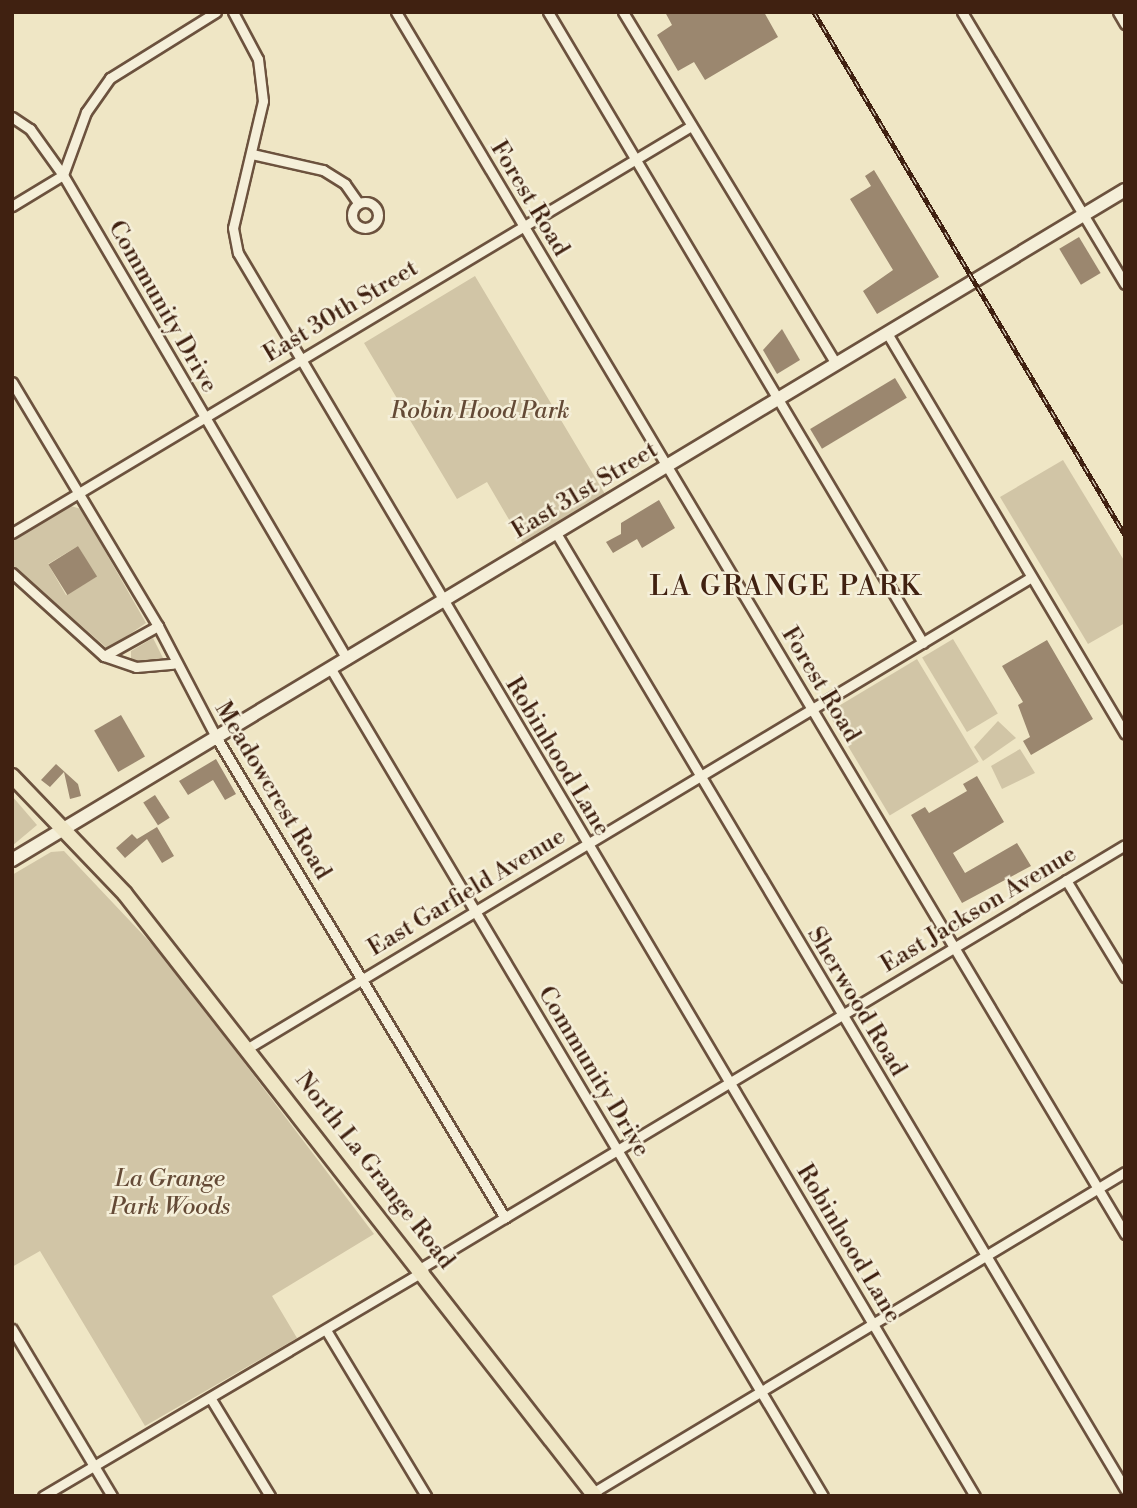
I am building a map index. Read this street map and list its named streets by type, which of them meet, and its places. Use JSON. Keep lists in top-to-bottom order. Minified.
{"streets":{"main road":["East 31st Street","North La Grange Road"],"street":["Forest Road","Community Drive","East 30th Street","Robinhood Lane","Meadowcrest Road","East Garfield Avenue","East Jackson Avenue","Sherwood Road"]},"crossings":[["Forest Road","East 30th Street"],["Forest Road","East 31st Street"],["Forest Road","East Garfield Avenue"],["Forest Road","East Jackson Avenue"],["Community Drive","East 30th Street"],["Community Drive","East 31st Street"],["Community Drive","East Garfield Avenue"],["Community Drive","East Jackson Avenue"],["East 30th Street","Robinhood Lane"],["East 30th Street","Meadowcrest Road"],["East 31st Street","Robinhood Lane"],["East 31st Street","Meadowcrest Road"],["East 31st Street","Sherwood Road"],["East 31st Street","North La Grange Road"],["Robinhood Lane","East Garfield Avenue"],["Robinhood Lane","East Jackson Avenue"],["Meadowcrest Road","East Garfield Avenue"],["Meadowcrest Road","East Jackson Avenue"],["East Garfield Avenue","Sherwood Road"],["East Garfield Avenue","North La Grange Road"],["East Jackson Avenue","Sherwood Road"],["East Jackson Avenue","North La Grange Road"]],"districts":["LA GRANGE PARK"],"parks":["Robin Hood Park","La Grange Park Woods"]}
